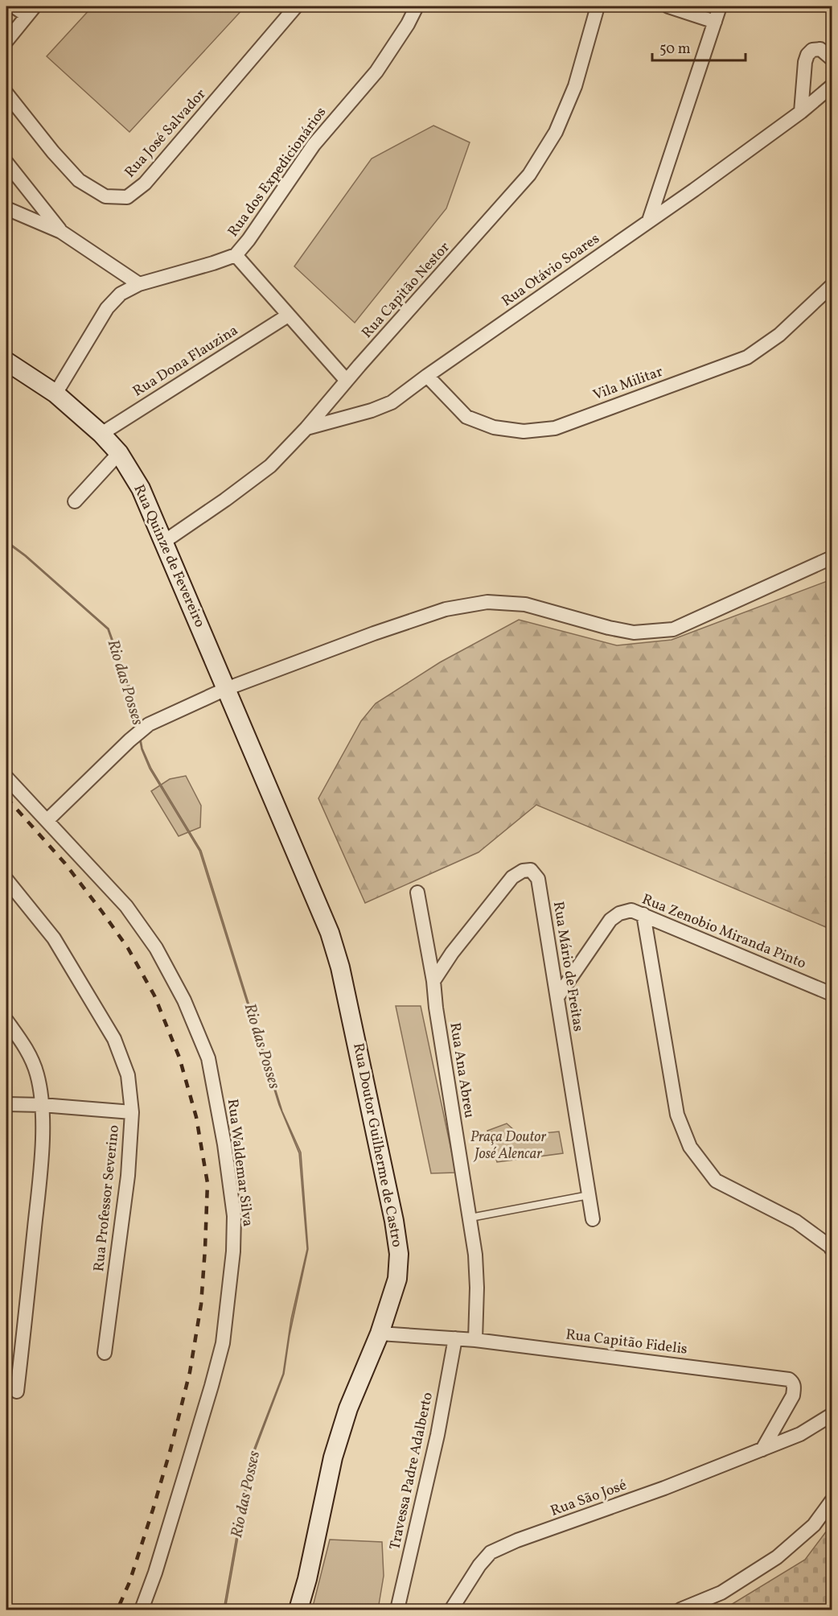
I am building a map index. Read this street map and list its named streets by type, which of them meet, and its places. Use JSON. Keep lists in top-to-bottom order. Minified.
{"streets":{"main road":["Rua Quinze de Fevereiro","Rua Doutor Guilherme de Castro"],"street":["Rua José Salvador","Rua dos Expedicionários","Rua Otávio Soares","Rua Capitão Nestor","Rua Dona Flauzina","Vila Militar","Rua Zenobio Miranda Pinto","Rua Mário de Freitas","Rua Ana Abreu","Rua Waldemar Silva","Rua Professor Severino","Rua Capitão Fidelis","Travessa Padre Adalberto","Rua São José"]},"crossings":[["Rua dos Expedicionários","Rua Quinze de Fevereiro"],["Rua Otávio Soares","Rua Capitão Nestor"],["Rua Otávio Soares","Vila Militar"],["Rua Capitão Nestor","Rua Quinze de Fevereiro"],["Rua Dona Flauzina","Rua Quinze de Fevereiro"],["Rua Quinze de Fevereiro","Rua Doutor Guilherme de Castro"],["Rua Zenobio Miranda Pinto","Rua Mário de Freitas"],["Rua Mário de Freitas","Rua Ana Abreu"],["Rua Ana Abreu","Rua Capitão Fidelis"],["Rua Doutor Guilherme de Castro","Rua Capitão Fidelis"],["Rua Capitão Fidelis","Travessa Padre Adalberto"],["Rua Capitão Fidelis","Rua São José"]],"water":["Rio das Posses"],"parks":["Praça Doutor José Alencar"],"scale_bar":"50 m"}
